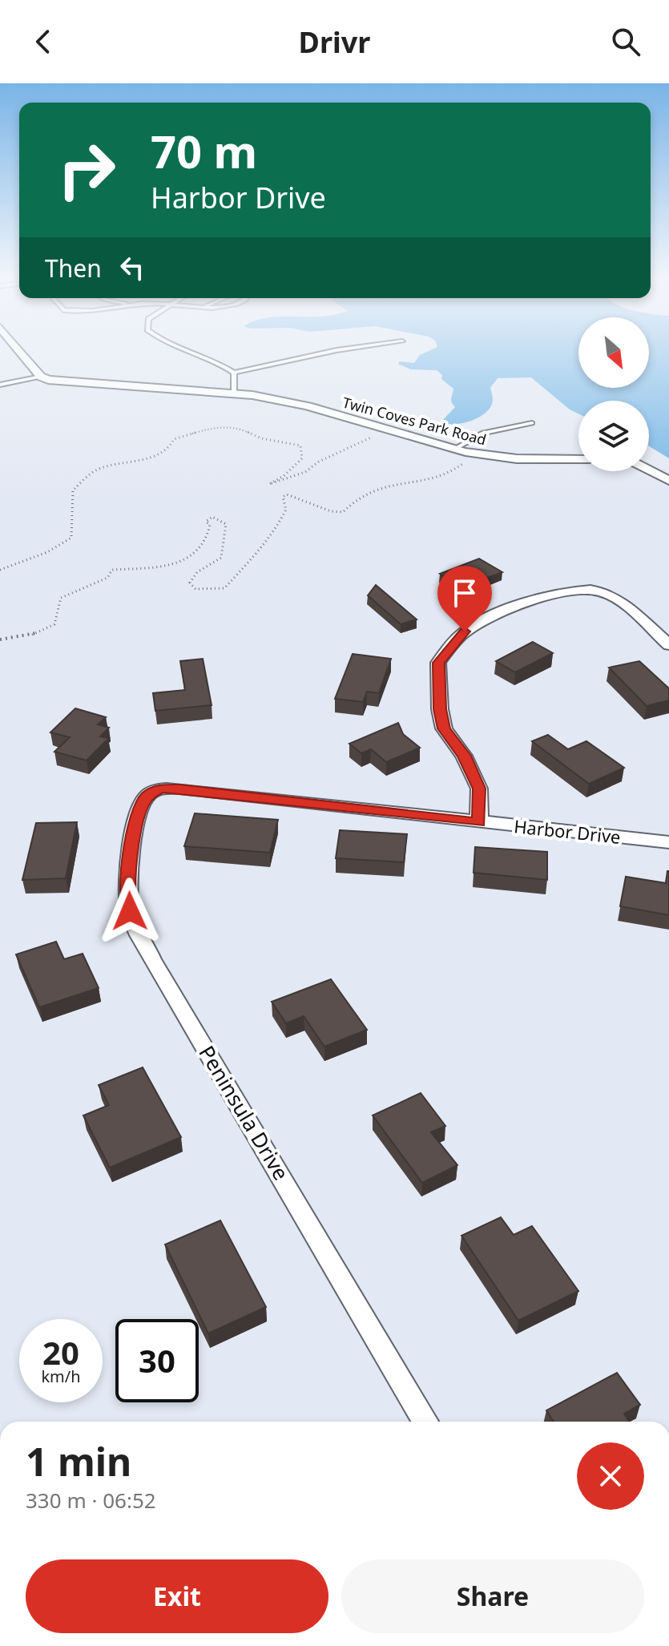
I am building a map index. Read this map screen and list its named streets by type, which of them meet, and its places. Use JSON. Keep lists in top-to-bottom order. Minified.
{"streets":{"street":["Twin Coves Park Road","Harbor Drive","Peninsula Drive"]},"crossings":[["Harbor Drive","Peninsula Drive"]],"north":"bottom right","page":{"header":"Drivr","turn":["70 m","Harbor Drive"],"then":"Then","speed":"20 km/h","limit":"30","heading":["1 min","330 m · 06:52"],"buttons":["Exit","Share"]}}
